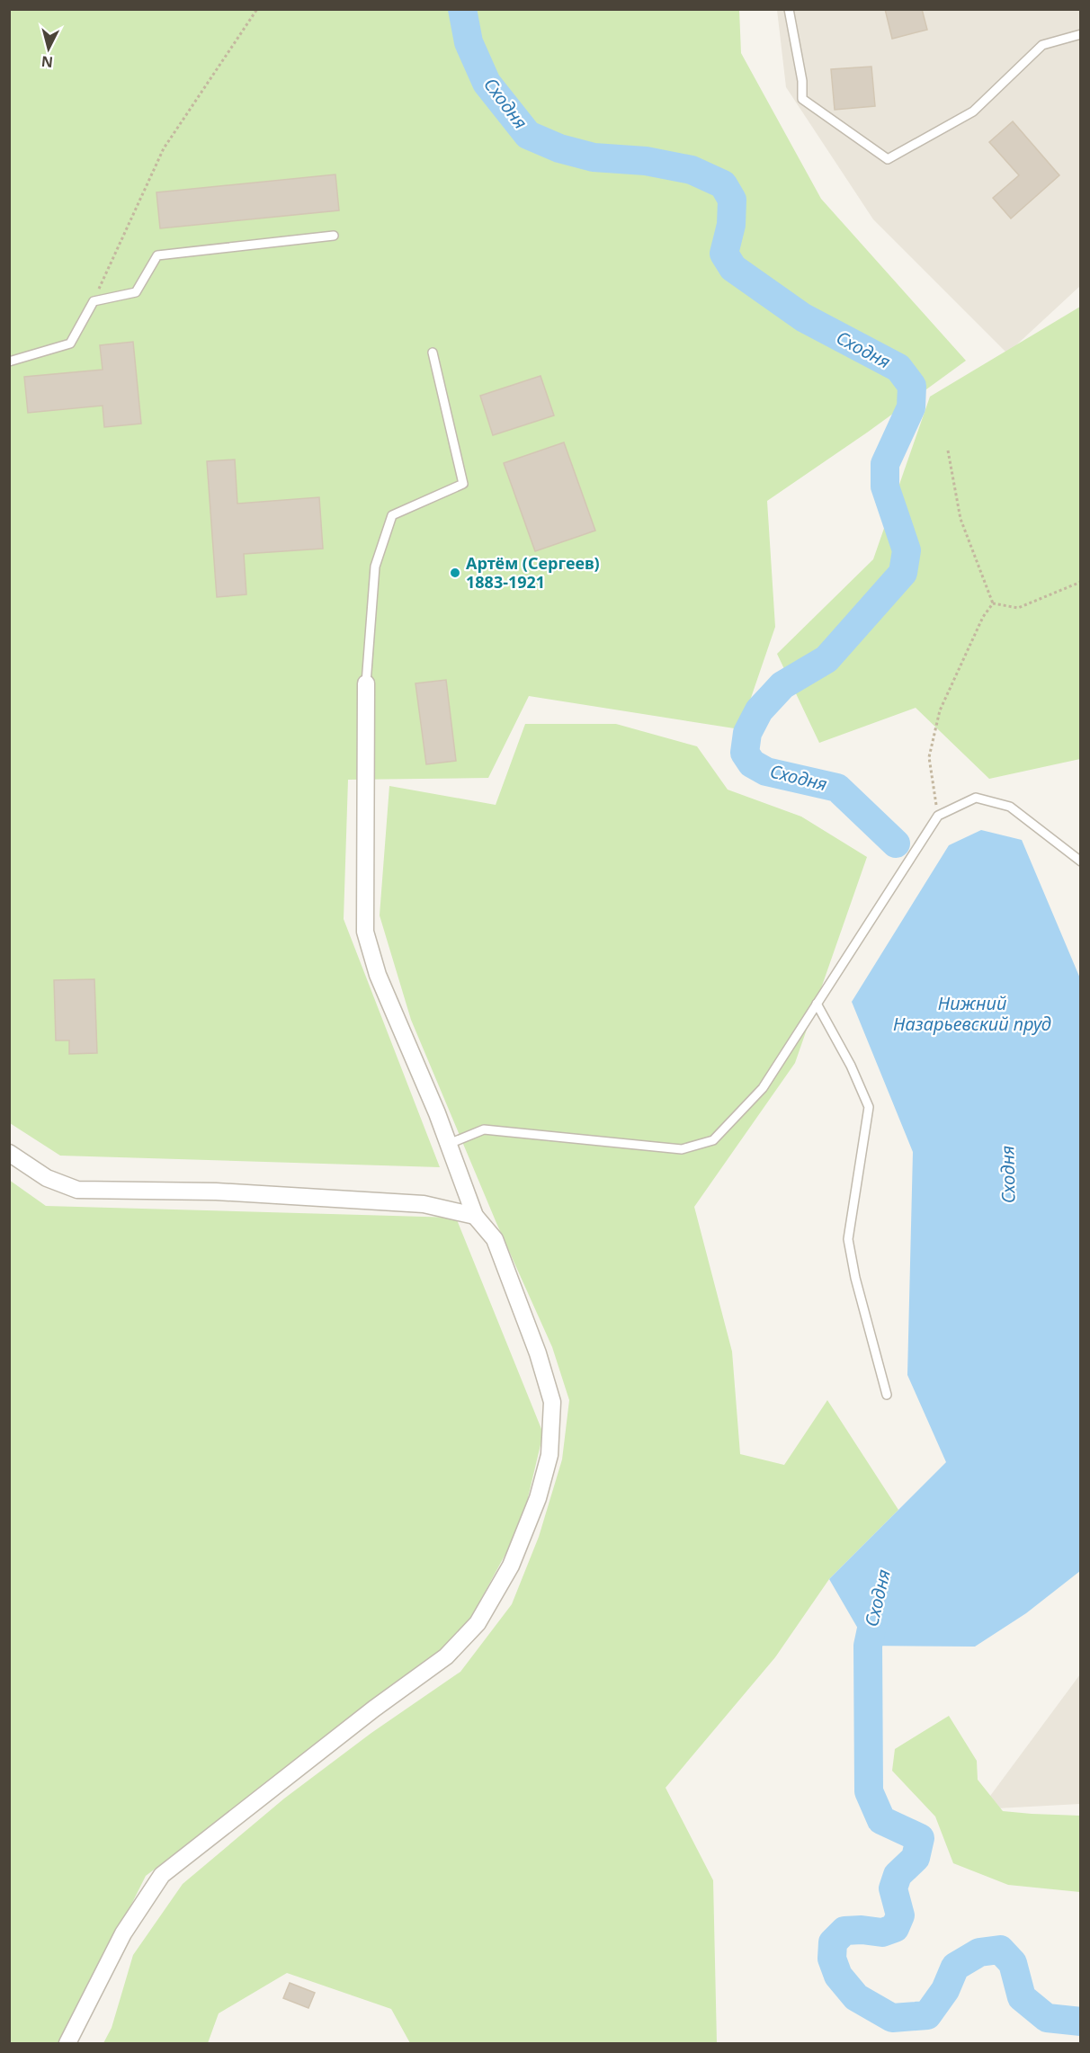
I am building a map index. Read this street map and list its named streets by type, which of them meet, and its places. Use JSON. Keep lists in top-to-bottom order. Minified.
{"water":["Сходня","Нижний Назарьевский пруд"],"places":["Артём (Сергеев) 1883-1921"],"north":"bottom"}
